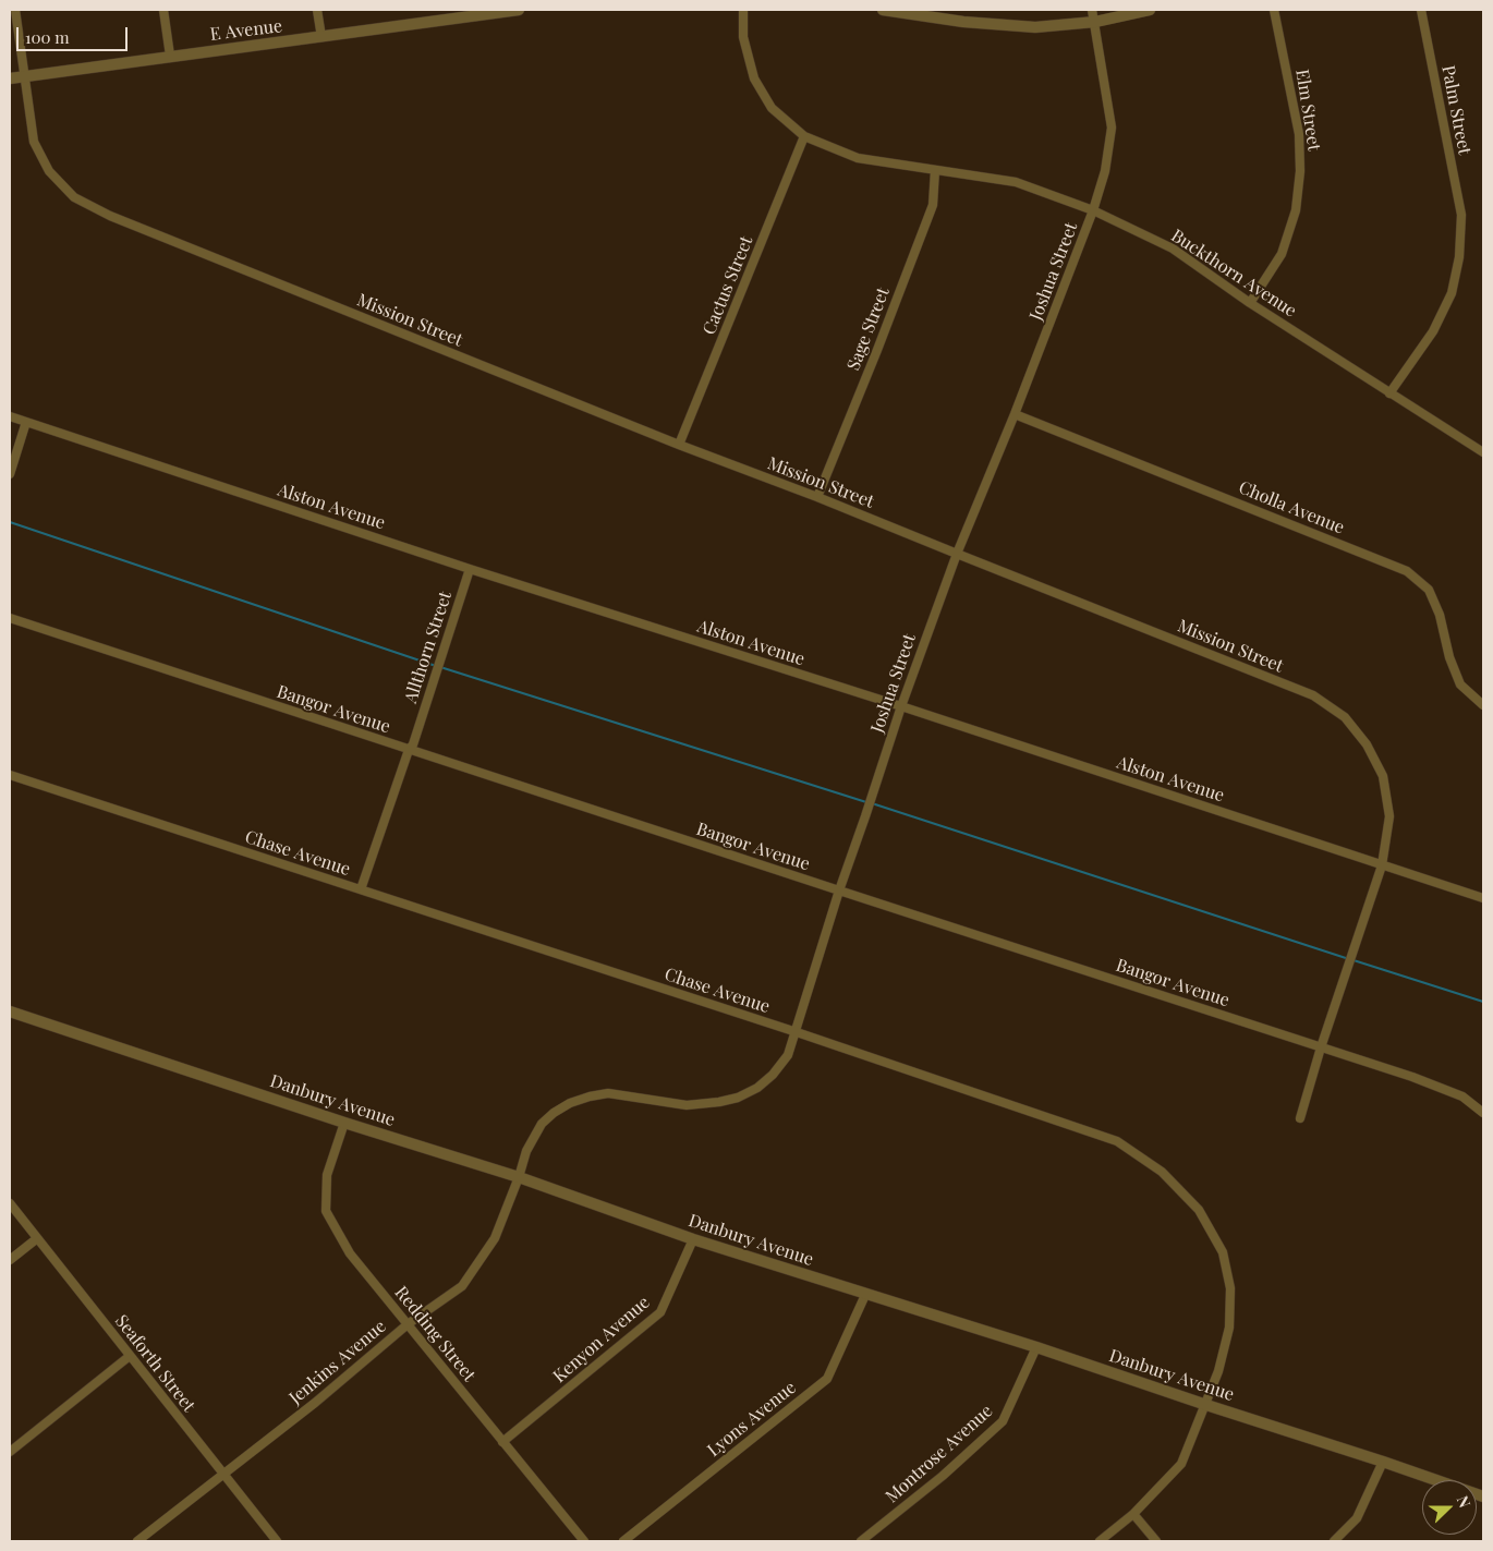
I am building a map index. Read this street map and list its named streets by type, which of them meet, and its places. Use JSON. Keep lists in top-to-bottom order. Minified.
{"streets":{"street":["E Avenue","Elm Street","Palm Street","Joshua Street","Buckthorn Avenue","Cactus Street","Mission Street","Sage Street","Alston Avenue","Cholla Avenue","Allthorn Street","Bangor Avenue","Chase Avenue","Danbury Avenue","Redding Street","Kenyon Avenue","Jenkins Avenue","Seaforth Street","Lyons Avenue","Montrose Avenue"]},"crossings":[["E Avenue","Mission Street"],["Elm Street","Buckthorn Avenue"],["Palm Street","Buckthorn Avenue"],["Joshua Street","Buckthorn Avenue"],["Joshua Street","Mission Street"],["Joshua Street","Alston Avenue"],["Joshua Street","Cholla Avenue"],["Joshua Street","Bangor Avenue"],["Joshua Street","Chase Avenue"],["Joshua Street","Danbury Avenue"],["Joshua Street","Jenkins Avenue"],["Buckthorn Avenue","Cactus Street"],["Buckthorn Avenue","Sage Street"],["Cactus Street","Mission Street"],["Mission Street","Sage Street"],["Mission Street","Alston Avenue"],["Mission Street","Bangor Avenue"],["Alston Avenue","Allthorn Street"],["Allthorn Street","Bangor Avenue"],["Allthorn Street","Chase Avenue"],["Chase Avenue","Danbury Avenue"],["Danbury Avenue","Redding Street"],["Danbury Avenue","Kenyon Avenue"],["Danbury Avenue","Jenkins Avenue"],["Danbury Avenue","Lyons Avenue"],["Danbury Avenue","Montrose Avenue"],["Redding Street","Kenyon Avenue"],["Redding Street","Jenkins Avenue"],["Jenkins Avenue","Seaforth Street"]],"scale_bar":"100 m","north":"right"}
